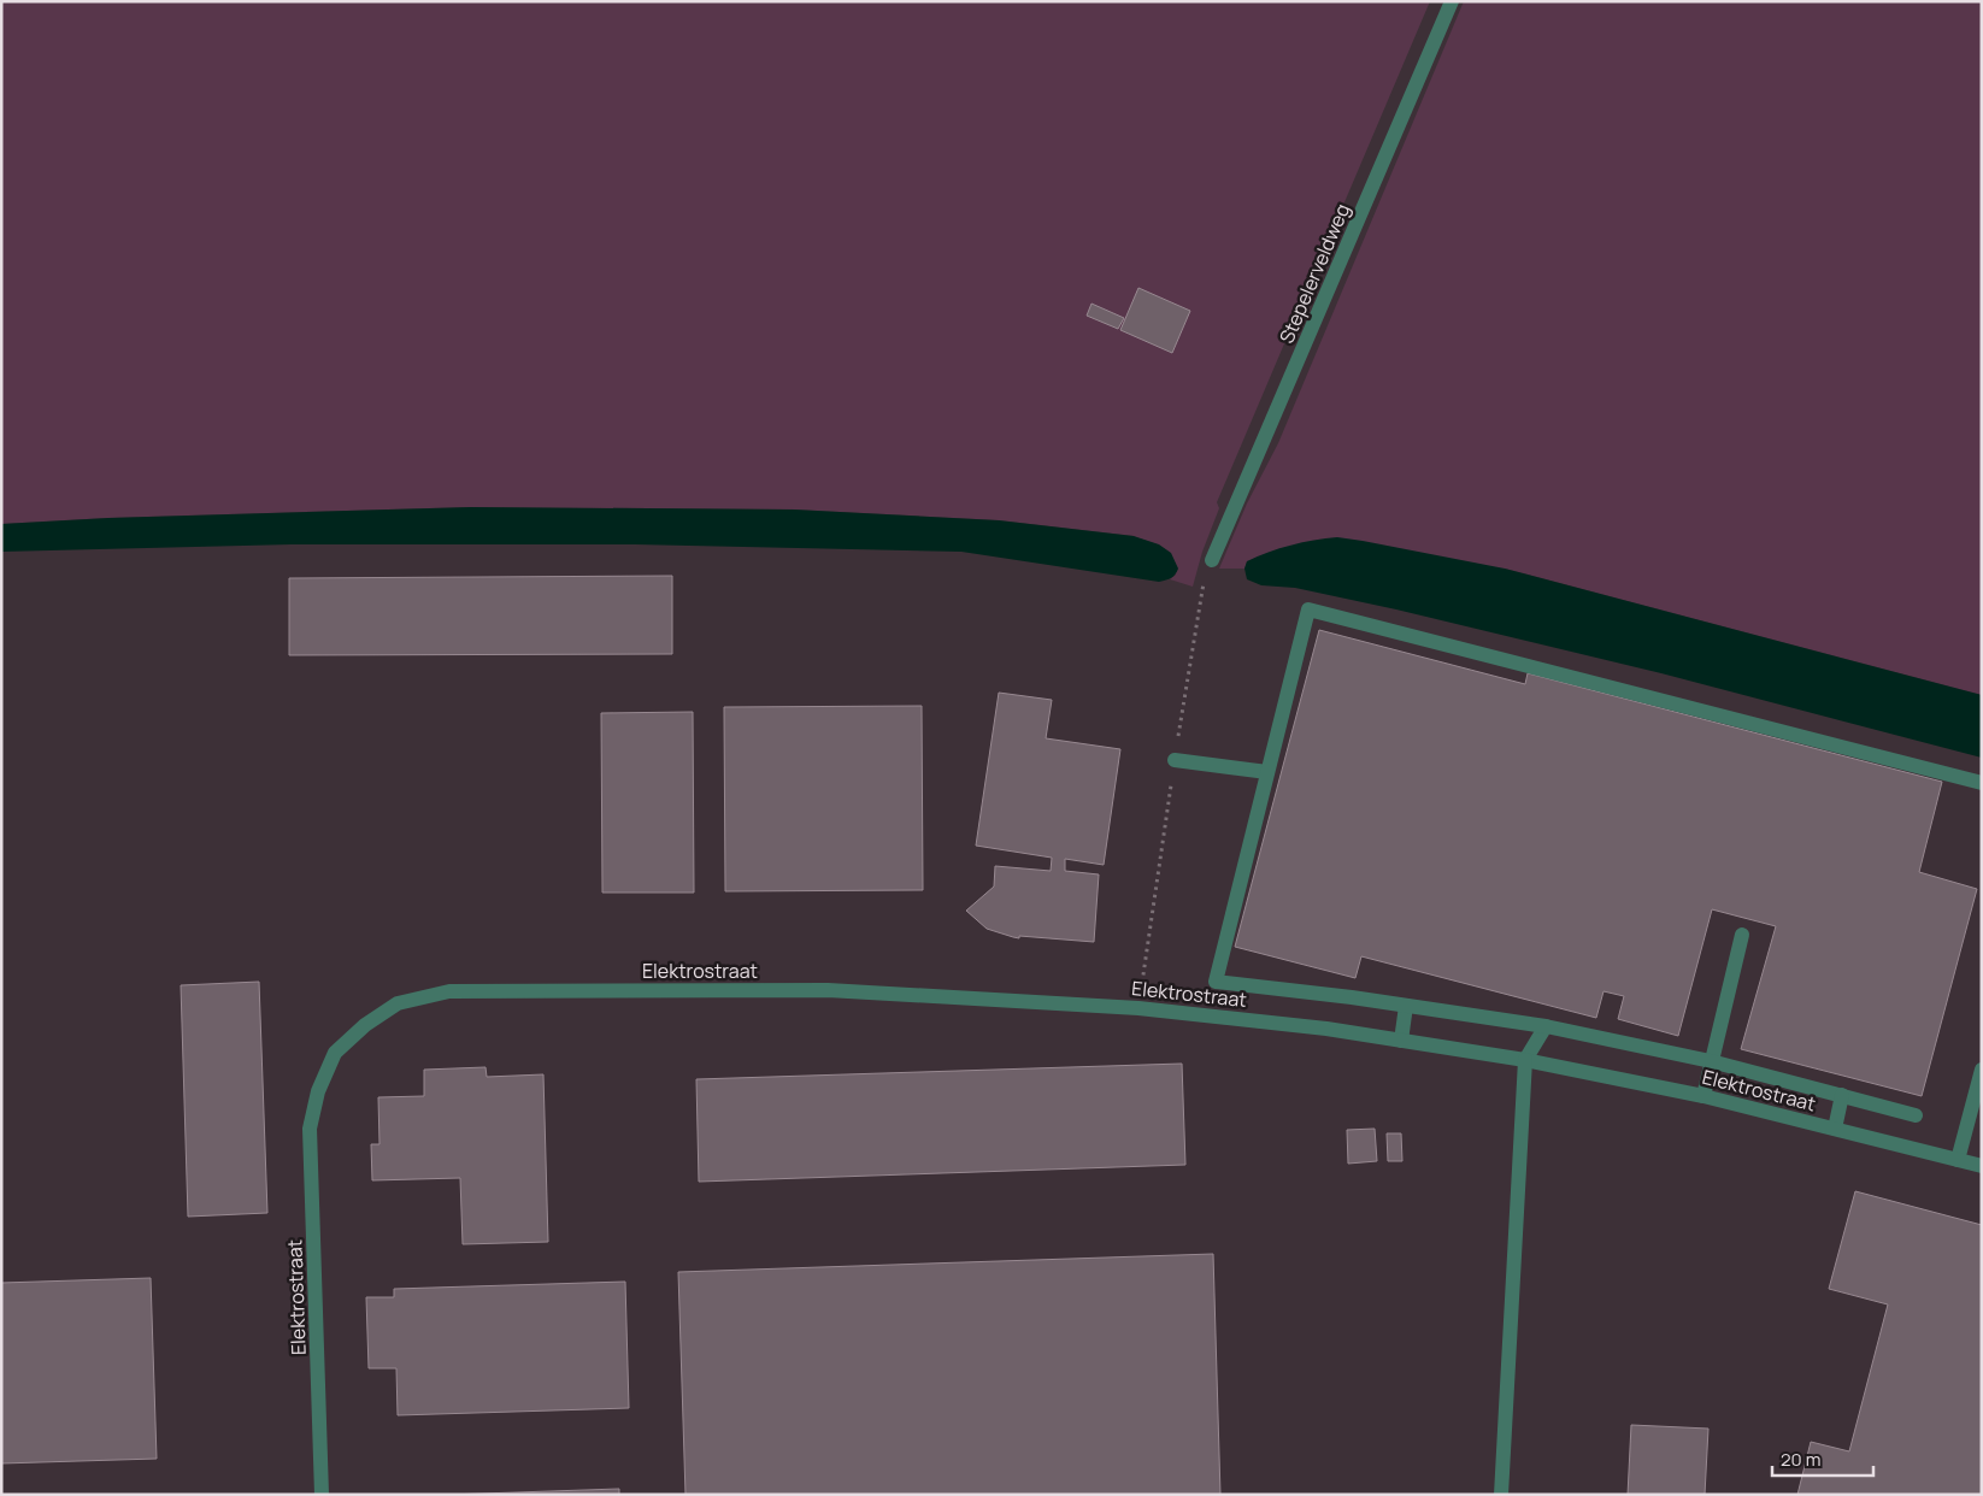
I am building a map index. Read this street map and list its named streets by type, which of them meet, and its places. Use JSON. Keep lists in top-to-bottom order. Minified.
{"streets":{"street":["Stepelerveldweg","Elektrostraat"]},"scale_bar":"20 m"}
